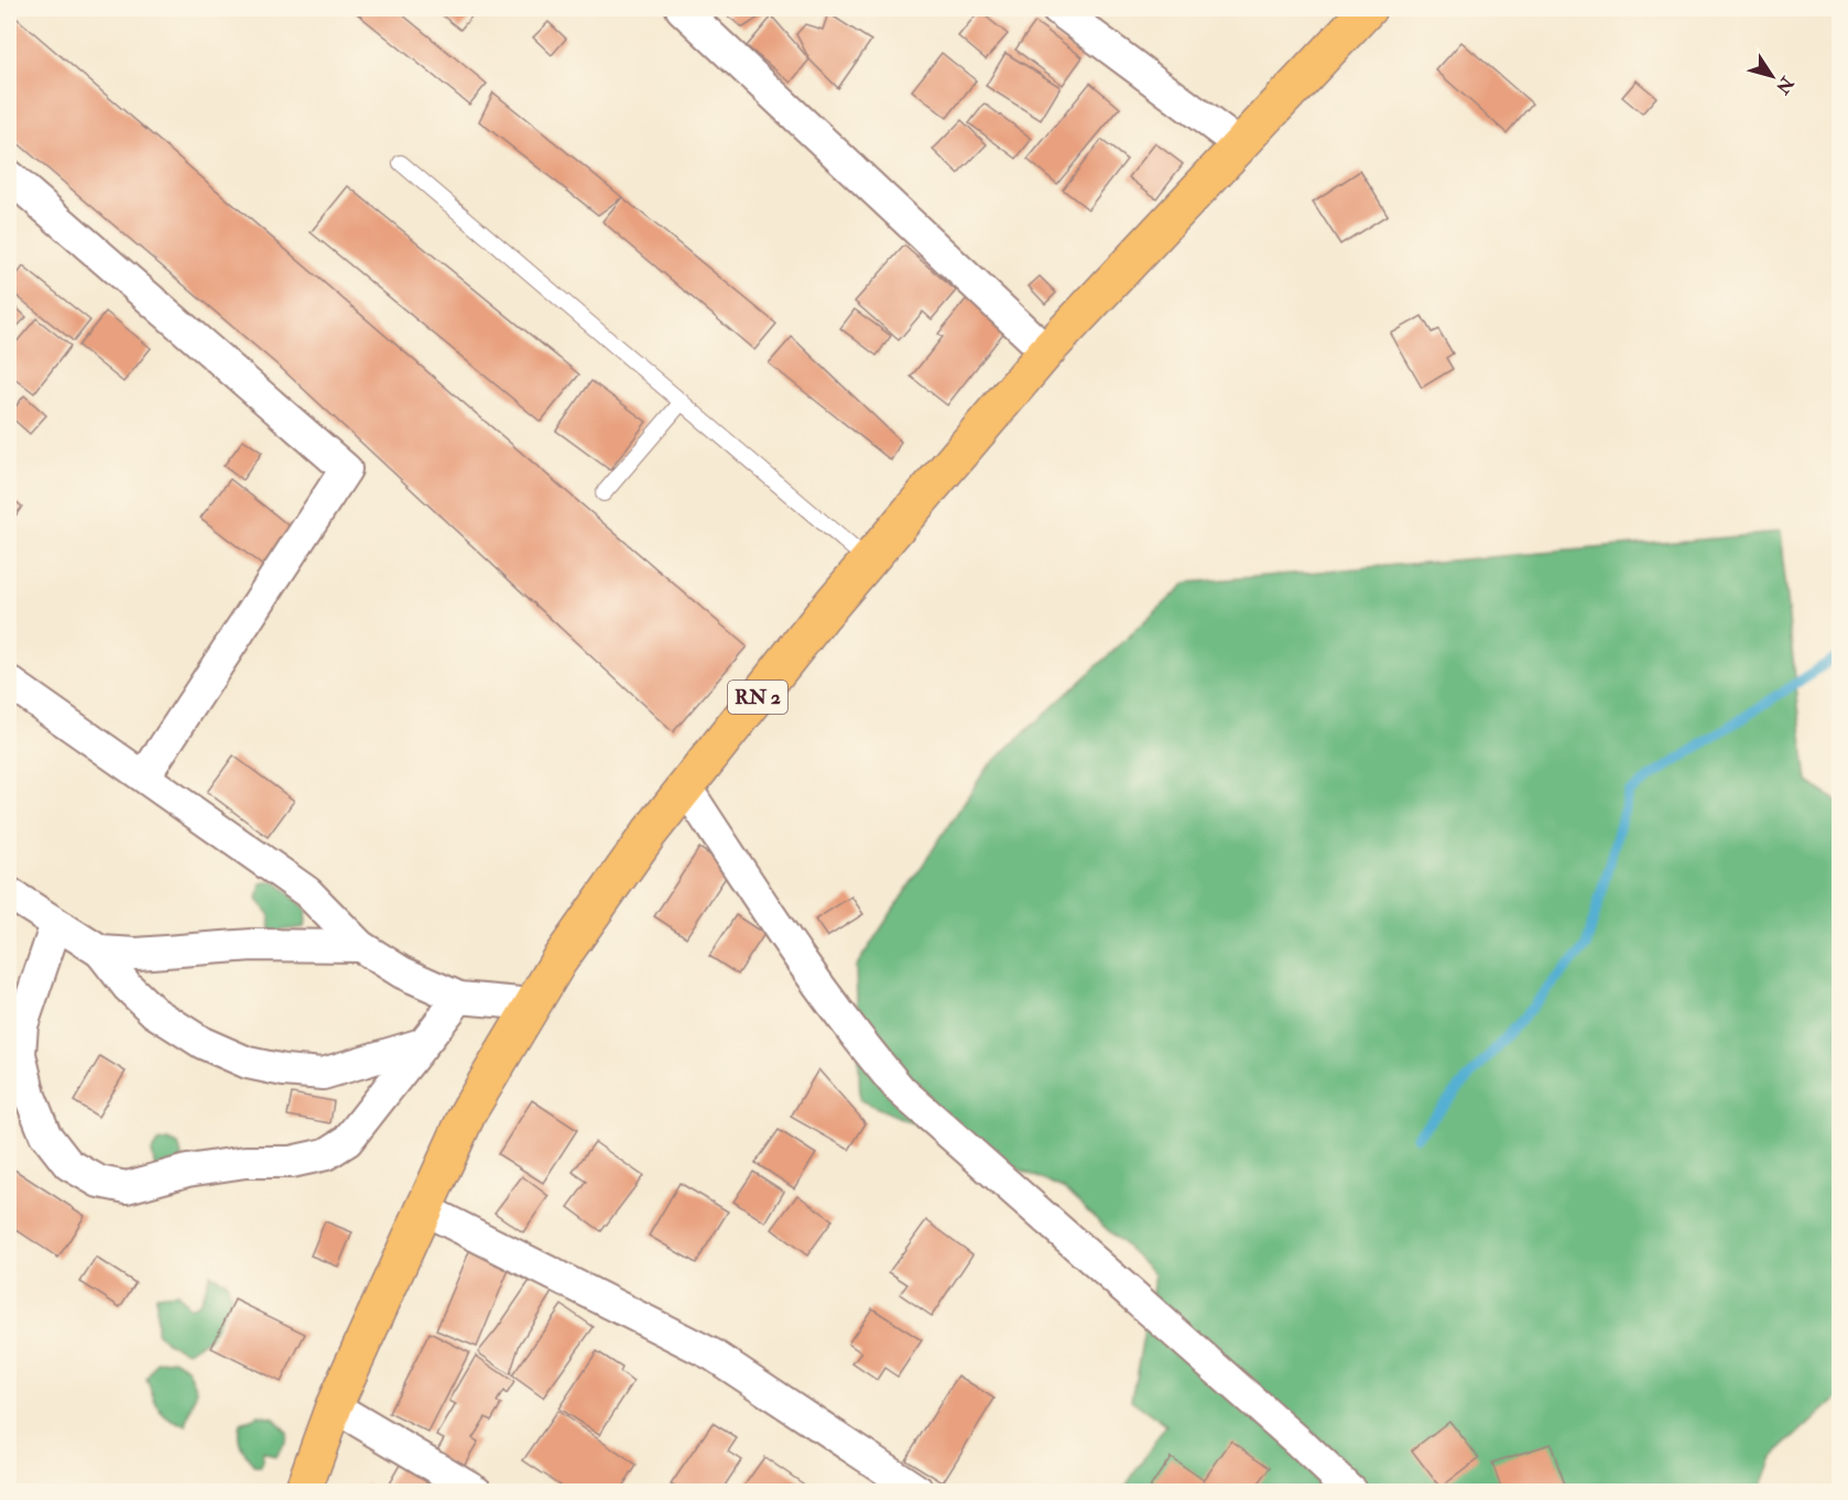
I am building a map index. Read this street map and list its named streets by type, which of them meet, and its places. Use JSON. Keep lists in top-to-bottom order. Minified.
{"streets":{"highway":["RN 2"]},"north":"bottom right"}
